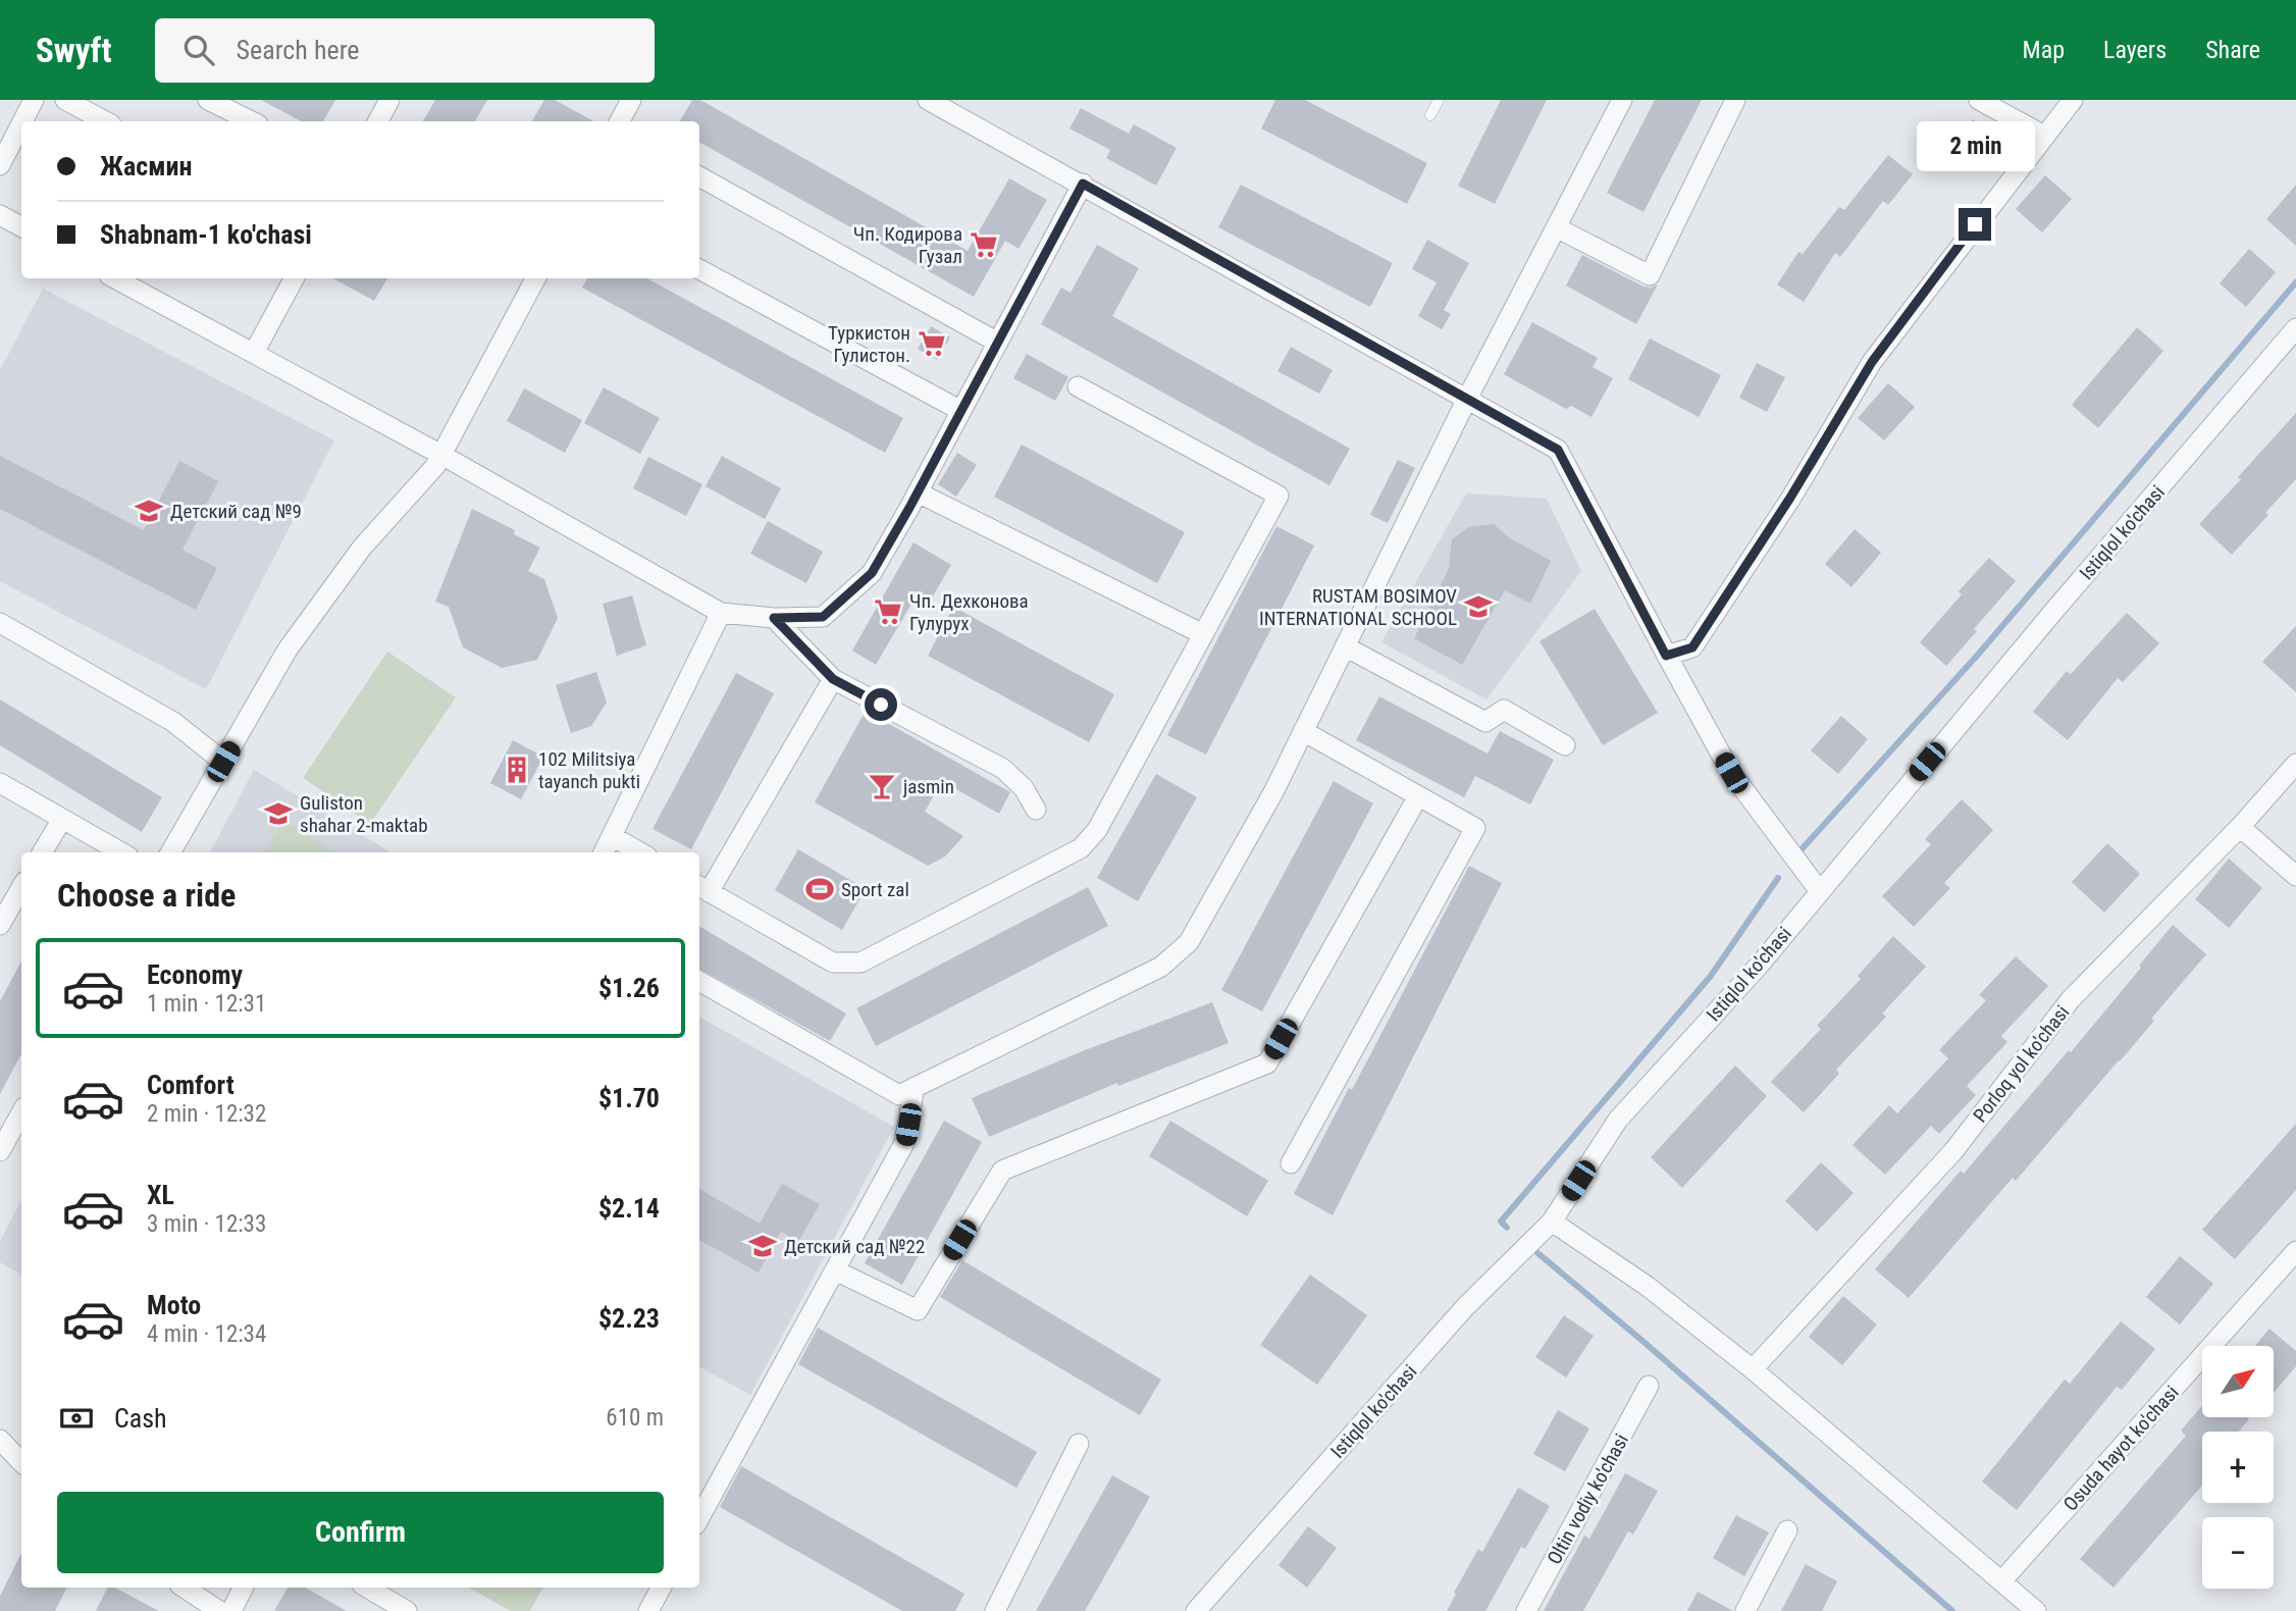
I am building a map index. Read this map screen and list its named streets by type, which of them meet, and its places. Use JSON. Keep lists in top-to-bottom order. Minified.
{"streets":{"street":["Istiqlol ko'chasi","Porloq yol ko'chasi","Osuda hayot ko'chasi","Oltin vodiy ko'chasi"]},"places":{"supermarket":["Чп. Кодирова Гузал","Туркистон Гулистон.","Чп. Дехконова Гулурух"],"school or university":["Детский сад №9","RUSTAM BOSIMOV INTERNATIONAL SCHOOL","Guliston shahar 2-maktab","Детский сад №22"],"building":["102 Militsiya tayanch pukti"],"bar":["jasmin"],"sports":["Sport zal"]},"north":"top right","page":{"header":"Swyft","search":"Search here","nav":["Map","Layers","Share"],"bubble":"2 min","banner":["Жасмин","Shabnam-1 ko'chasi"],"heading":"Choose a ride","list":[{"name":"Economy","note":"1 min · 12:31","value":"$1.26"},{"name":"Comfort","note":"2 min · 12:32","value":"$1.70"},{"name":"XL","note":"3 min · 12:33","value":"$2.14"},{"name":"Moto","note":"4 min · 12:34","value":"$2.23"}],"map_buttons":["+","−"],"pay":["Cash","610 m"],"buttons":"Confirm"}}
